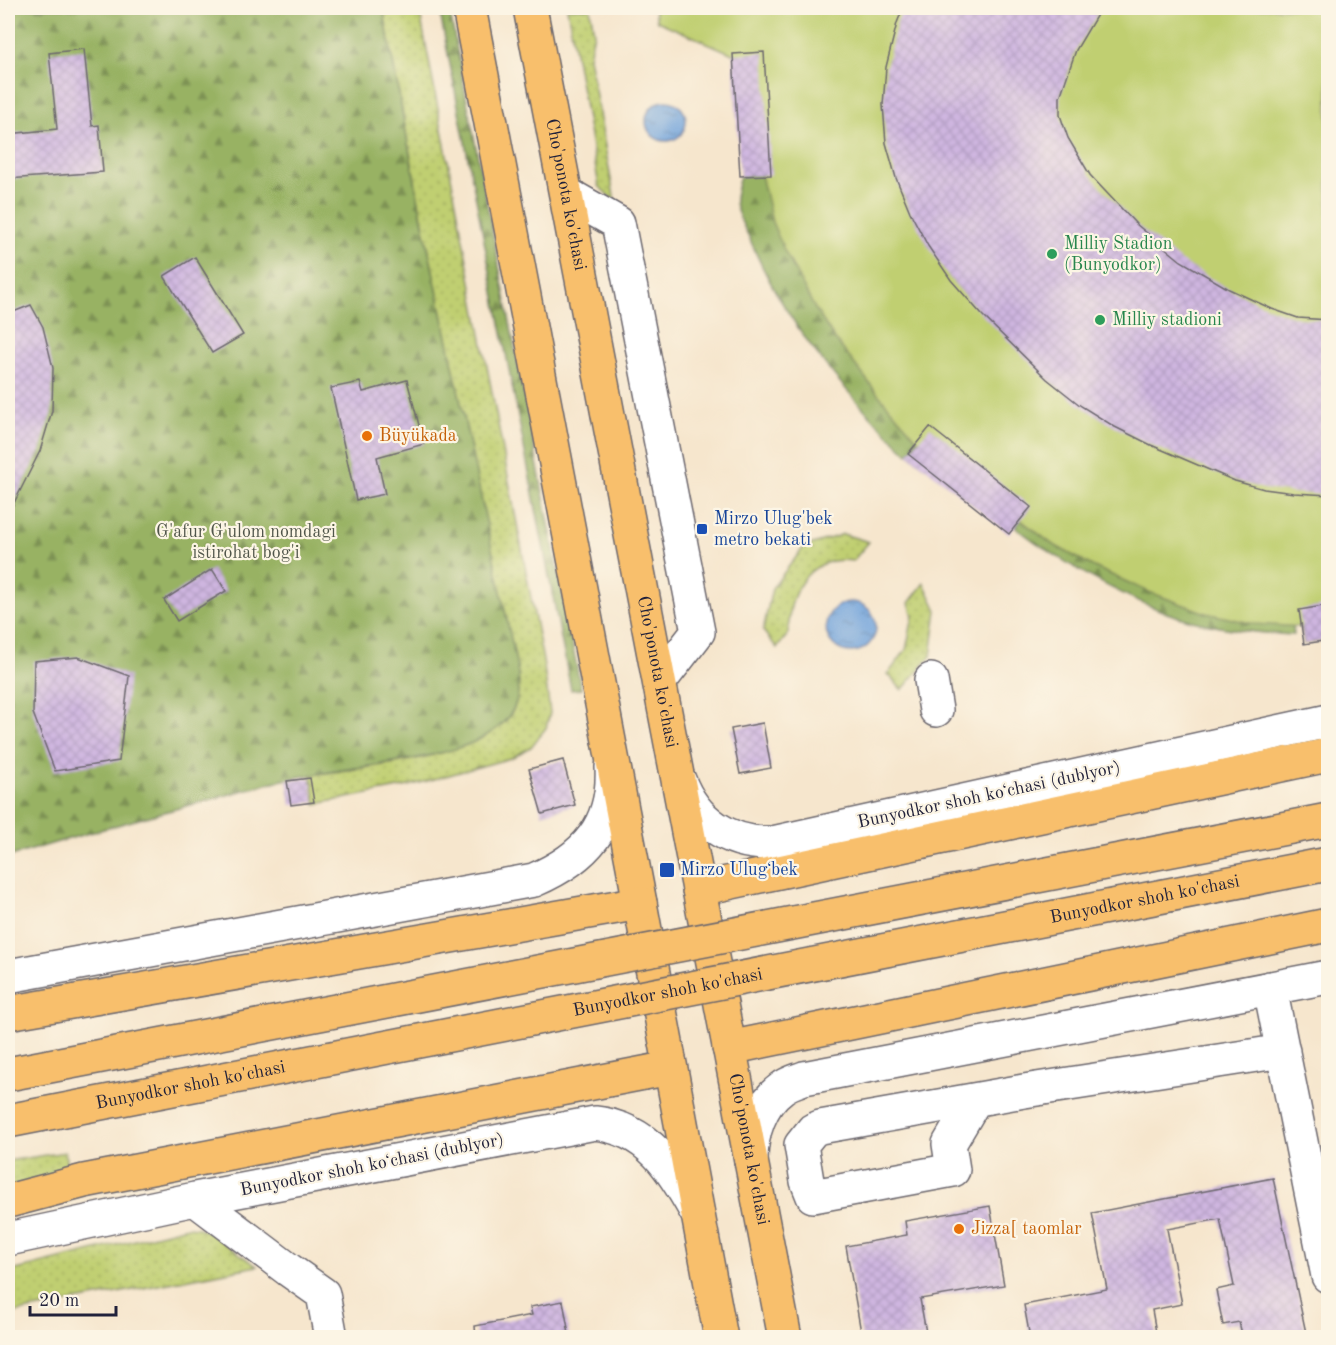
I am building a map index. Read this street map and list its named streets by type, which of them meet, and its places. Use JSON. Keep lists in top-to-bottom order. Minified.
{"streets":{"main road":["Cho'ponota ko'chasi","Bunyodkor shoh ko'chasi"],"street":["Bunyodkor shoh koʻchasi (dublyor)"]},"crossings":[["Cho'ponota ko'chasi","Bunyodkor shoh koʻchasi (dublyor)"]],"parks":["G'afur G'ulom nomdagi istirohat bog'i"],"places":{"other":["Milliy Stadion (Bunyodkor)","Milliy stadioni","Büyükada","Jizza[ taomlar"],"transit":["Mirzo Ulug'bek metro bekati","Mirzo Ulugʻbek"]},"scale_bar":"20 m"}
